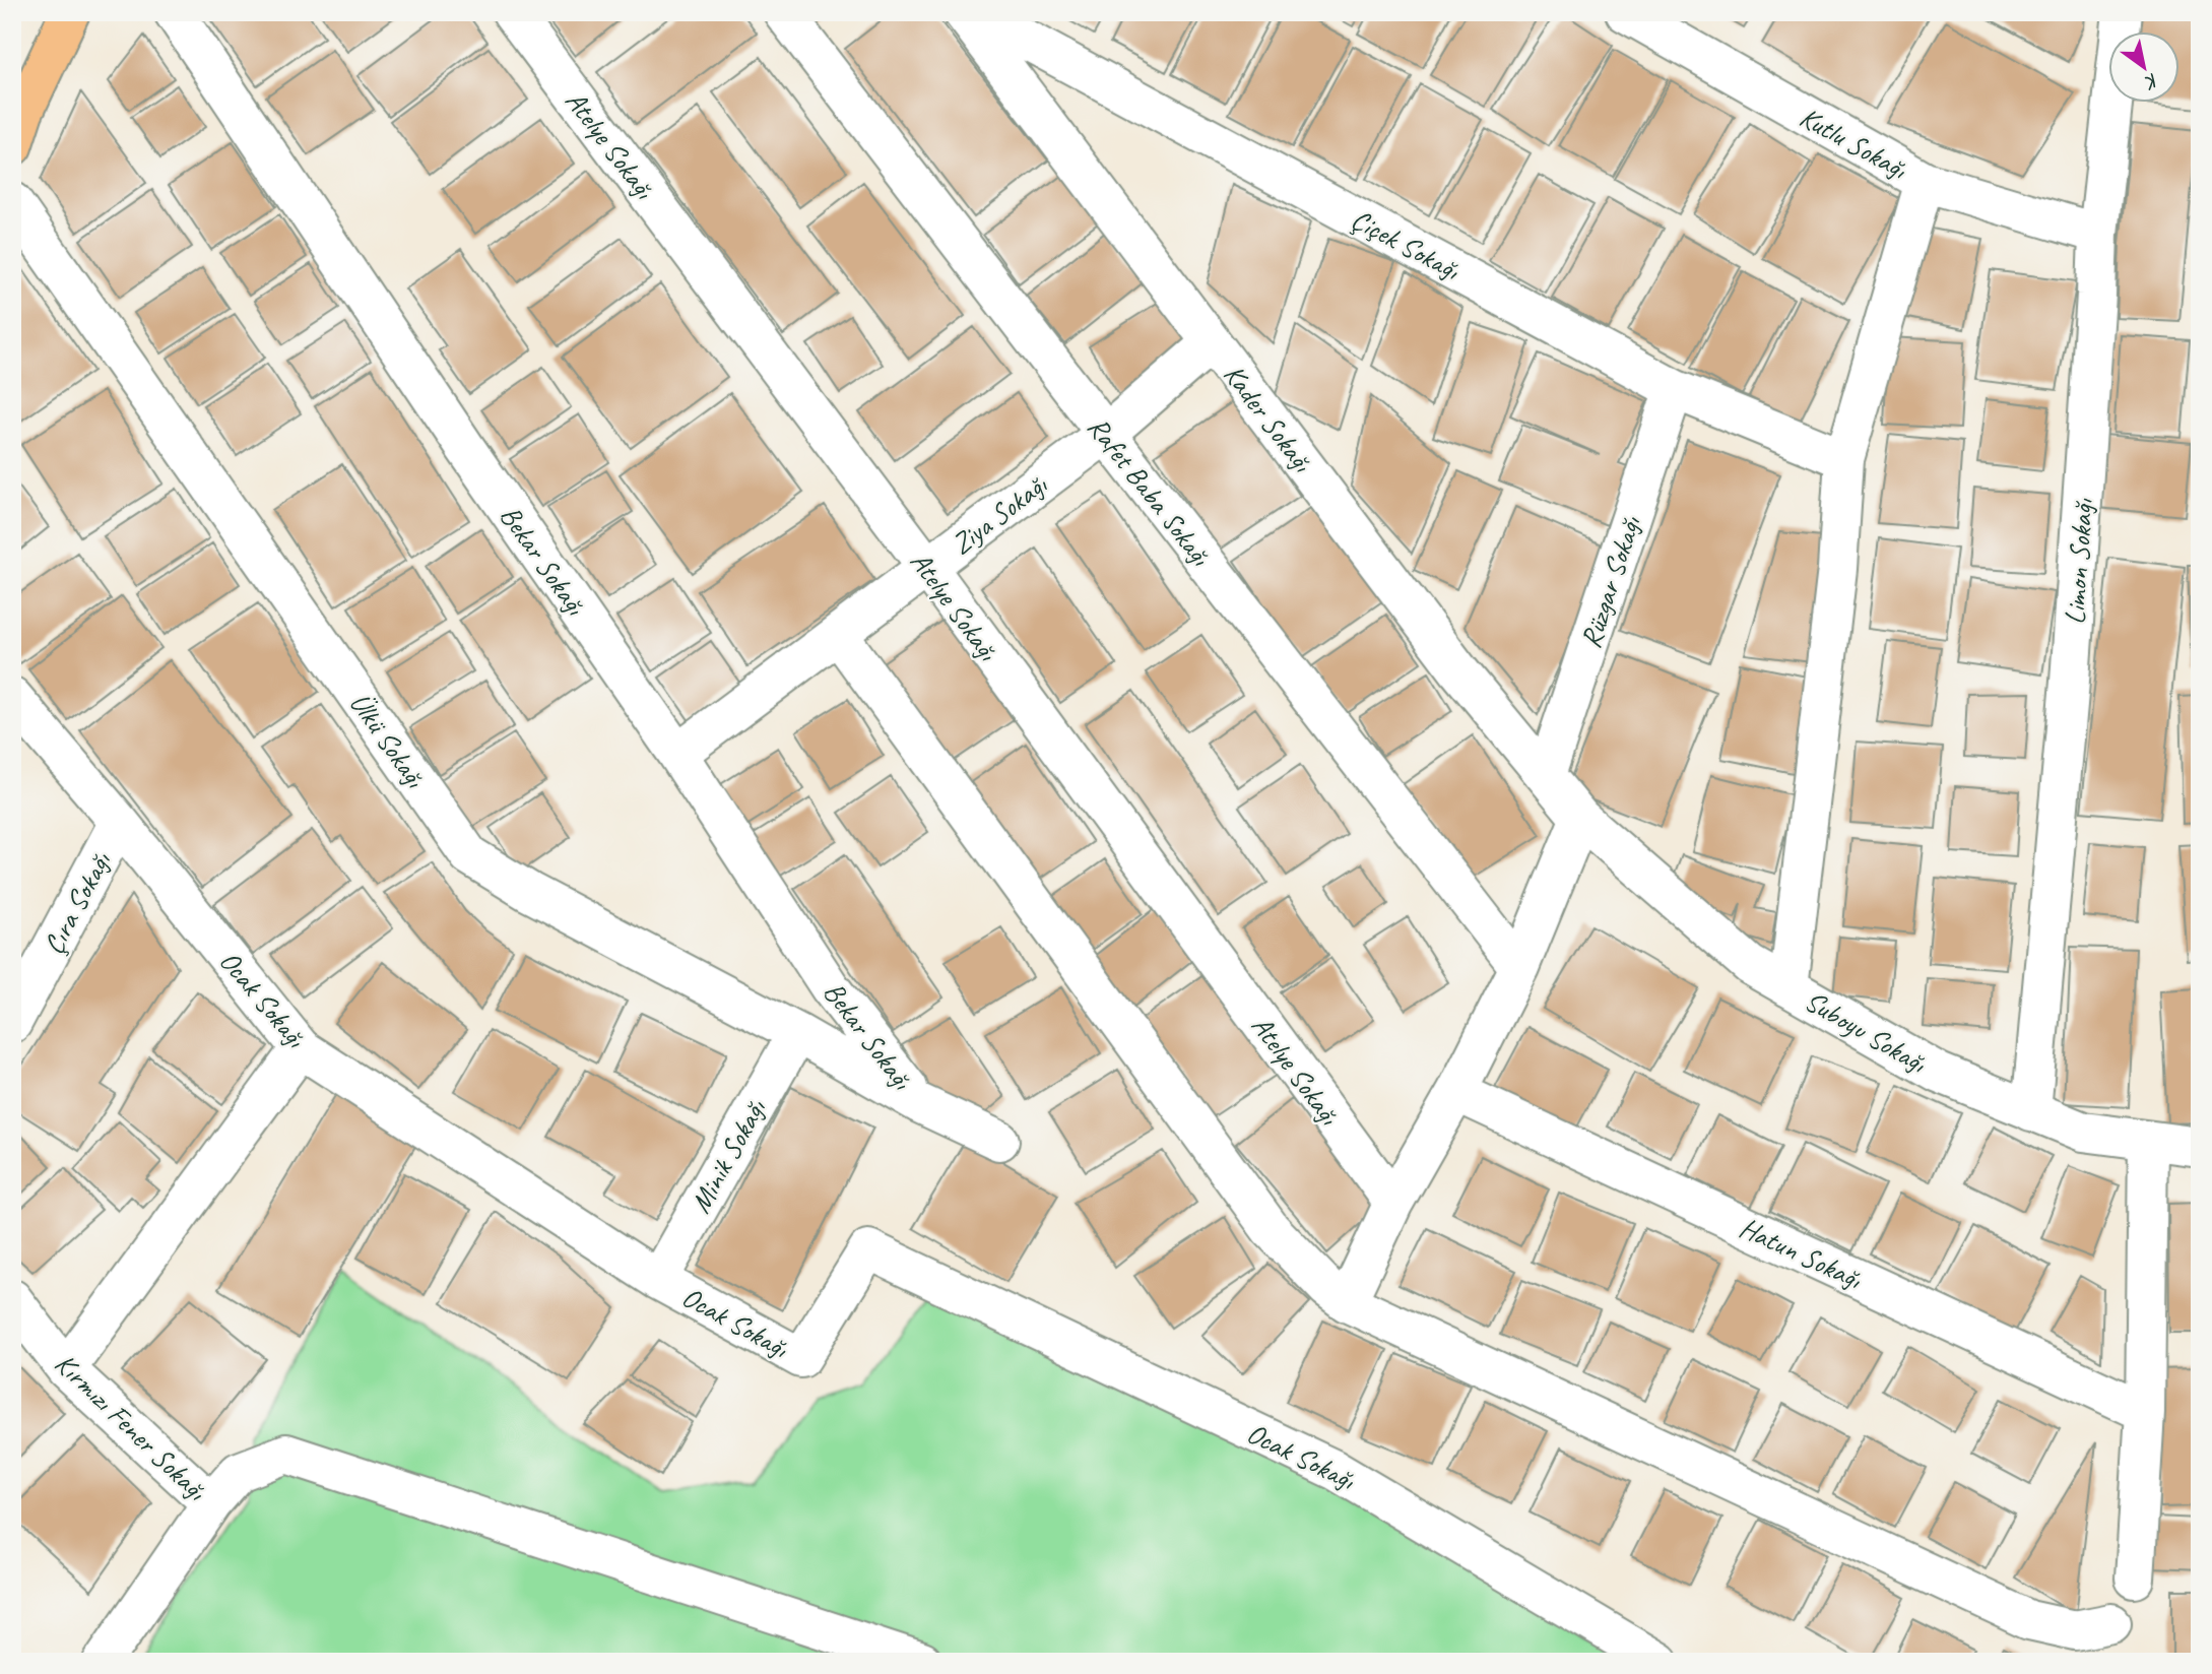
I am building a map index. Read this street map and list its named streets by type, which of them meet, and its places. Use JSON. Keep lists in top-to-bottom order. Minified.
{"streets":{"street":["Kutlu Sokağı","Atelye Sokağı","Çiçek Sokağı","Kader Sokağı","Rafet Baba Sokağı","Ziya Sokağı","Bekar Sokağı","Limon Sokağı","Rüzgar Sokağı","Ülkü Sokağı","Çıra Sokağı","Ocak Sokağı","Suboyu Sokağı","Minik Sokağı","Hatun Sokağı","Kırmızı Fener Sokağı"]},"crossings":[["Kutlu Sokağı","Limon Sokağı"],["Atelye Sokağı","Ziya Sokağı"],["Çiçek Sokağı","Rüzgar Sokağı"],["Kader Sokağı","Ziya Sokağı"],["Kader Sokağı","Rüzgar Sokağı"],["Kader Sokağı","Suboyu Sokağı"],["Rafet Baba Sokağı","Ziya Sokağı"],["Ziya Sokağı","Bekar Sokağı"],["Bekar Sokağı","Ülkü Sokağı"],["Limon Sokağı","Suboyu Sokağı"],["Ülkü Sokağı","Minik Sokağı"],["Çıra Sokağı","Ocak Sokağı"],["Ocak Sokağı","Minik Sokağı"]],"north":"bottom right"}
